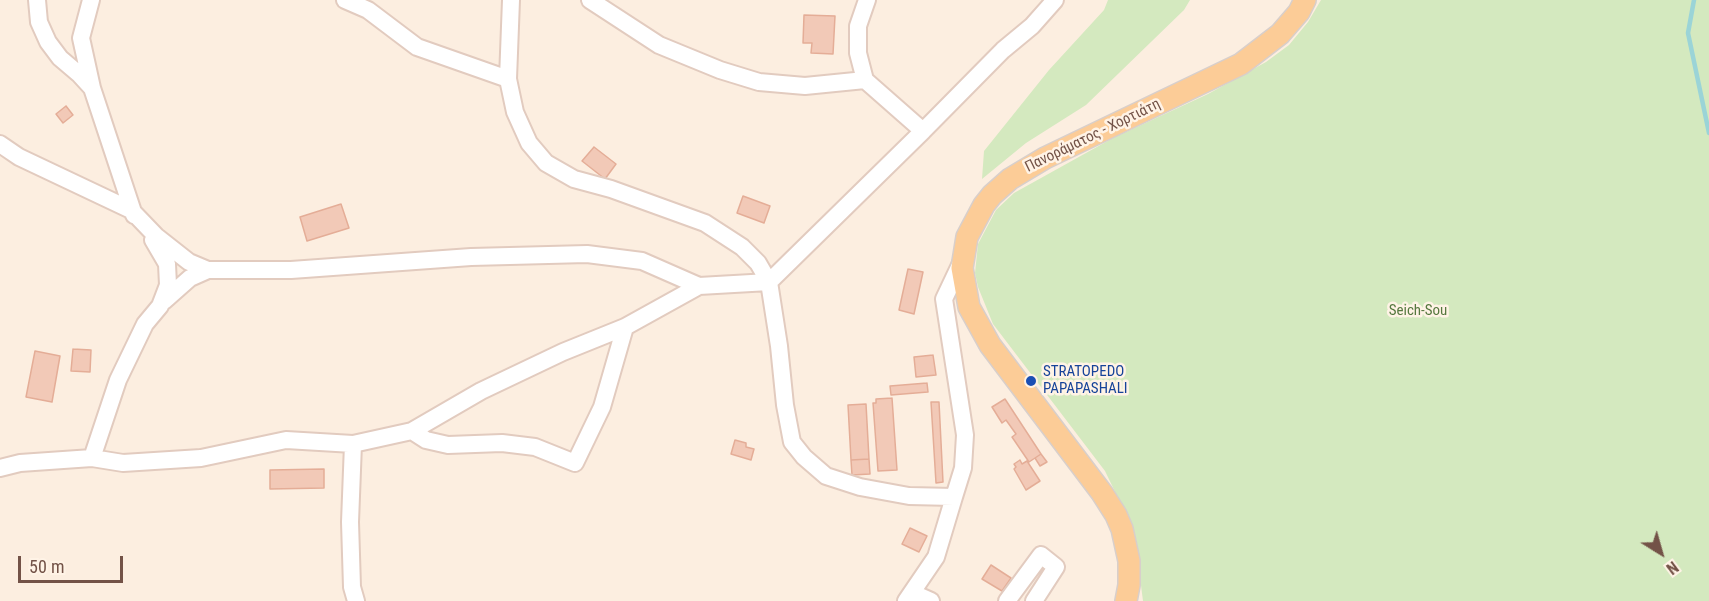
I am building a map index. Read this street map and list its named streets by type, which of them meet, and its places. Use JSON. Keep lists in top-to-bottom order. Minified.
{"streets":{"main road":["Πανοράματος - Χορτιάτη"]},"parks":["Seich-Sou"],"places":["STRATOPEDO PAPAPASHALI"],"scale_bar":"50 m","north":"bottom right"}
